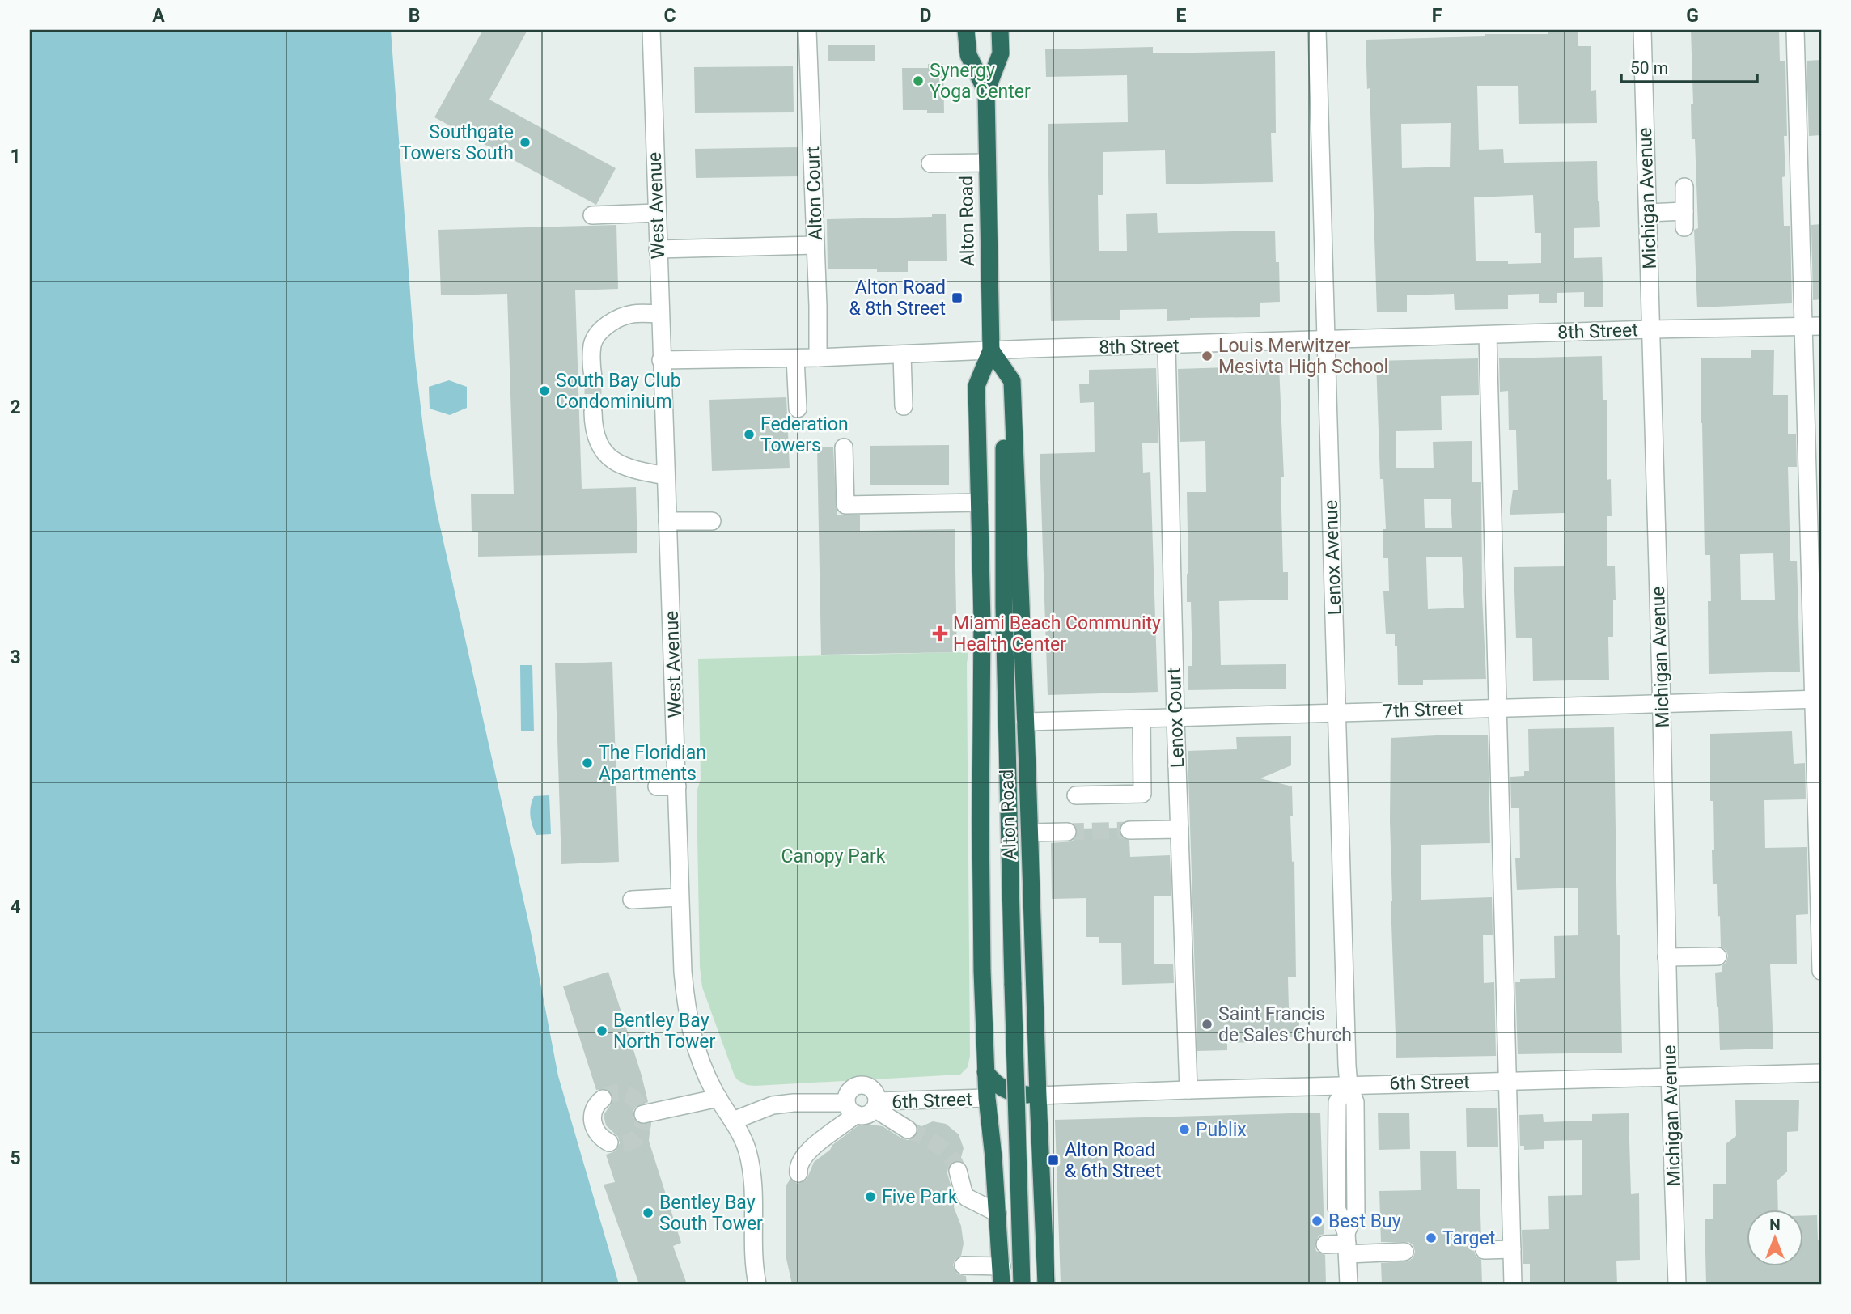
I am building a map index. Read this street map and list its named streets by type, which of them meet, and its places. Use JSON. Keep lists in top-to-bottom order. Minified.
{"streets":{"highway":["Alton Road"],"street":["Alton Court","Michigan Avenue","West Avenue","8th Street","Lenox Avenue","7th Street","Lenox Court","6th Street"]},"crossings":[["Alton Court","8th Street"],["Michigan Avenue","8th Street"],["Michigan Avenue","7th Street"],["Michigan Avenue","6th Street"],["West Avenue","8th Street"],["Alton Road","8th Street"],["Alton Road","7th Street"],["Alton Road","6th Street"],["8th Street","Lenox Avenue"],["8th Street","Lenox Court"],["Lenox Avenue","7th Street"],["Lenox Avenue","6th Street"],["7th Street","Lenox Court"],["Lenox Court","6th Street"]],"parks":["Canopy Park"],"places":{"other":["Synergy Yoga Center","Southgate Towers South","Louis Merwitzer Mesivta High School","South Bay Club Condominium","Federation Towers","The Floridian Apartments","Saint Francis de Sales Church","Bentley Bay North Tower","Publix","Five Park","Bentley Bay South Tower","Best Buy","Target"],"transit":["Alton Road & 8th Street","Alton Road & 6th Street"],"health":["Miami Beach Community Health Center"]},"scale_bar":"50 m","north":"top","grid":{"columns":["A","B","C","D","E","F","G"],"rows":["1","2","3","4","5"]}}
